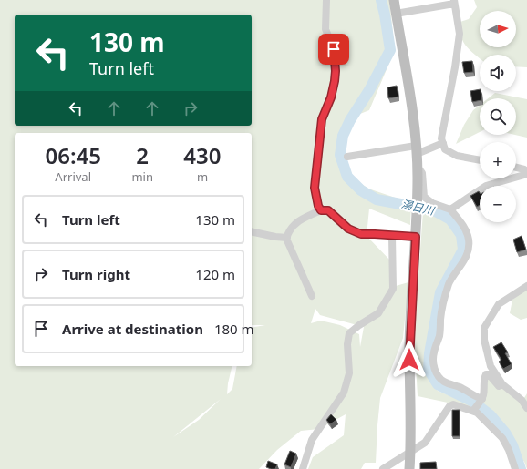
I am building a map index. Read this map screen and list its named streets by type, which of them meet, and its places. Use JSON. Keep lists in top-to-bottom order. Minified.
{"water":["湯日川"],"north":"right","page":{"map_buttons":["+","−"],"turn":["130 m","Turn left"],"eta":["06:45","Arrival","2","min","430","m"],"list":[{"name":"Turn left","value":"130 m"},{"name":"Turn right","value":"120 m"},{"name":"Arrive at destination","value":"180 m"}]}}
